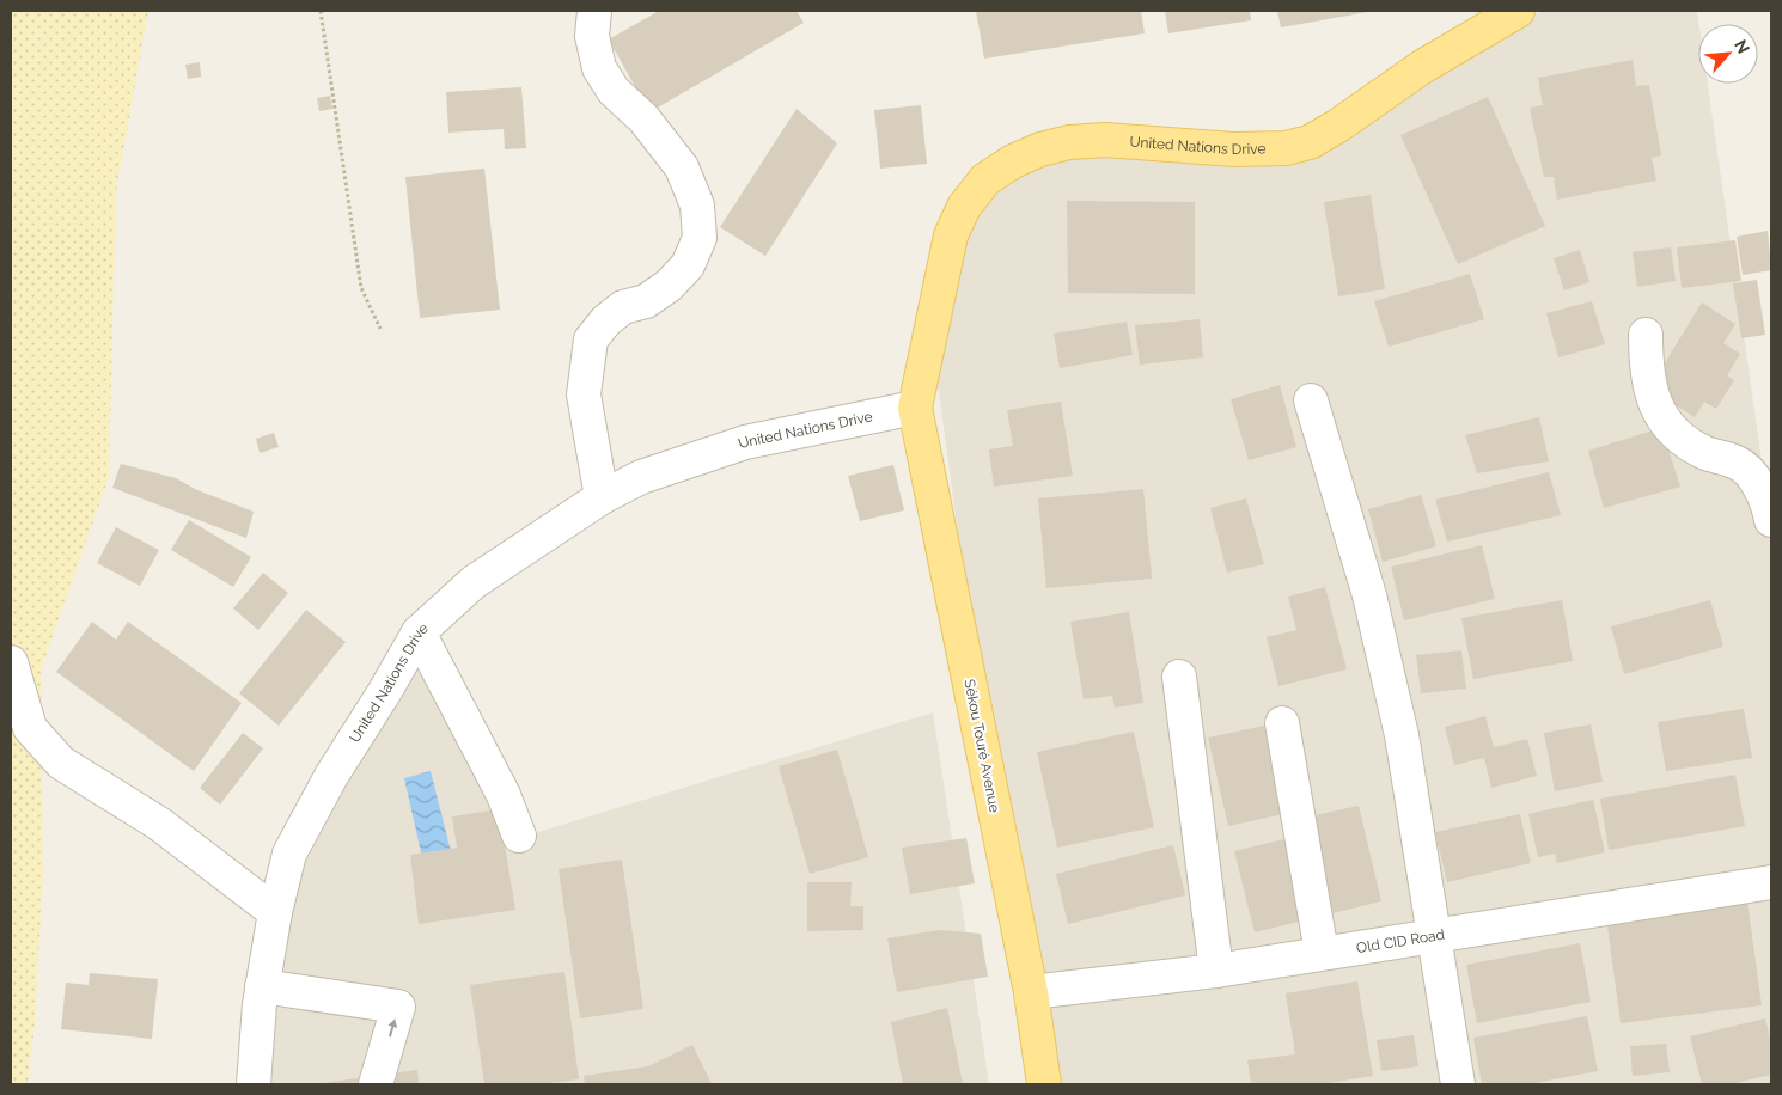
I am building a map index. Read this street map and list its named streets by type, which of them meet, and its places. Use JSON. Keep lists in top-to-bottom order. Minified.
{"streets":{"main road":["United Nations Drive","Sékou Touré Avenue"],"street":["Old CID Road"]},"crossings":[["United Nations Drive","Sékou Touré Avenue"],["Sékou Touré Avenue","Old CID Road"]],"north":"top right"}
